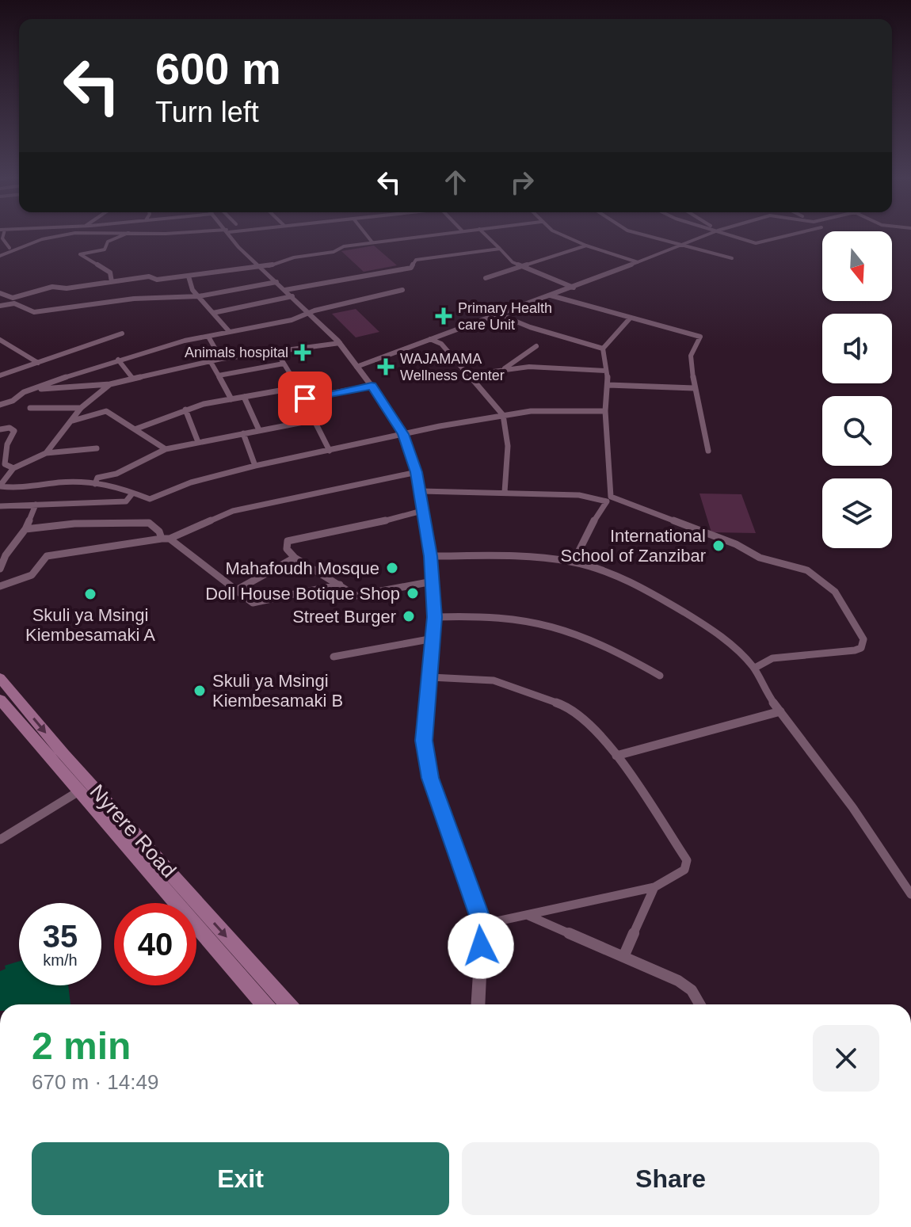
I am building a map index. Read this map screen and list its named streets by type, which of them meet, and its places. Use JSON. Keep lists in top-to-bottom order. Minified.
{"streets":{"main road":["Nyrere Road"]},"places":{"health":["Primary Health care Unit","Animals hospital","WAJAMAMA Wellness Center"],"other":["International School of Zanzibar","Mahafoudh Mosque","Doll House Botique Shop","Skuli ya Msingi Kiembesamaki A","Street Burger","Skuli ya Msingi Kiembesamaki B"]},"north":"bottom","page":{"turn":["600 m","Turn left"],"speed":"35 km/h","limit":"40","heading":["2 min","670 m · 14:49"],"buttons":["Exit","Share"]}}
